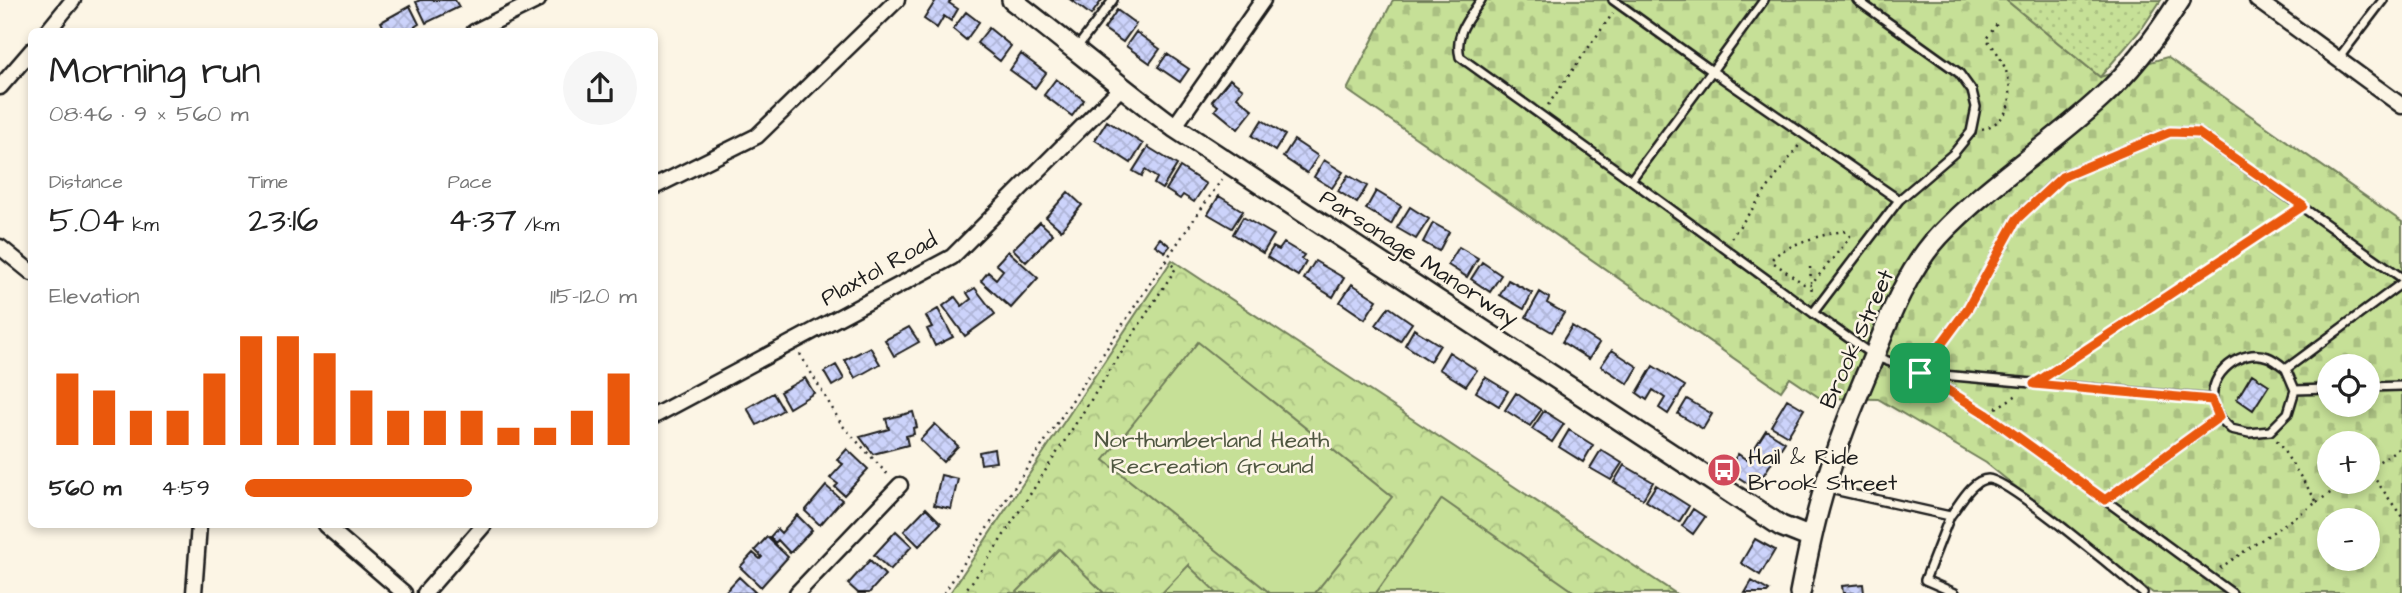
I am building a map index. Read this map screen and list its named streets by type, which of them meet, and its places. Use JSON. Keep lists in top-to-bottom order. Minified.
{"streets":{"street":["Parsonage Manorway","Plaxtol Road","Brook Street"]},"crossings":[["Parsonage Manorway","Plaxtol Road"],["Parsonage Manorway","Brook Street"]],"parks":["Northumberland Heath Recreation Ground"],"places":{"bus stop":["Hail & Ride Brook Street"]},"page":{"heading":["Morning run","08:46 · 9 × 560 m"],"stats":[["Distance","5.04 km"],["Time","23:16"],["Pace","4:37 /km"]],"chart":["Elevation","115–120 m"],"map_buttons":["+","−"],"list":[{"name":"560 m","note":"4:59"}]}}
